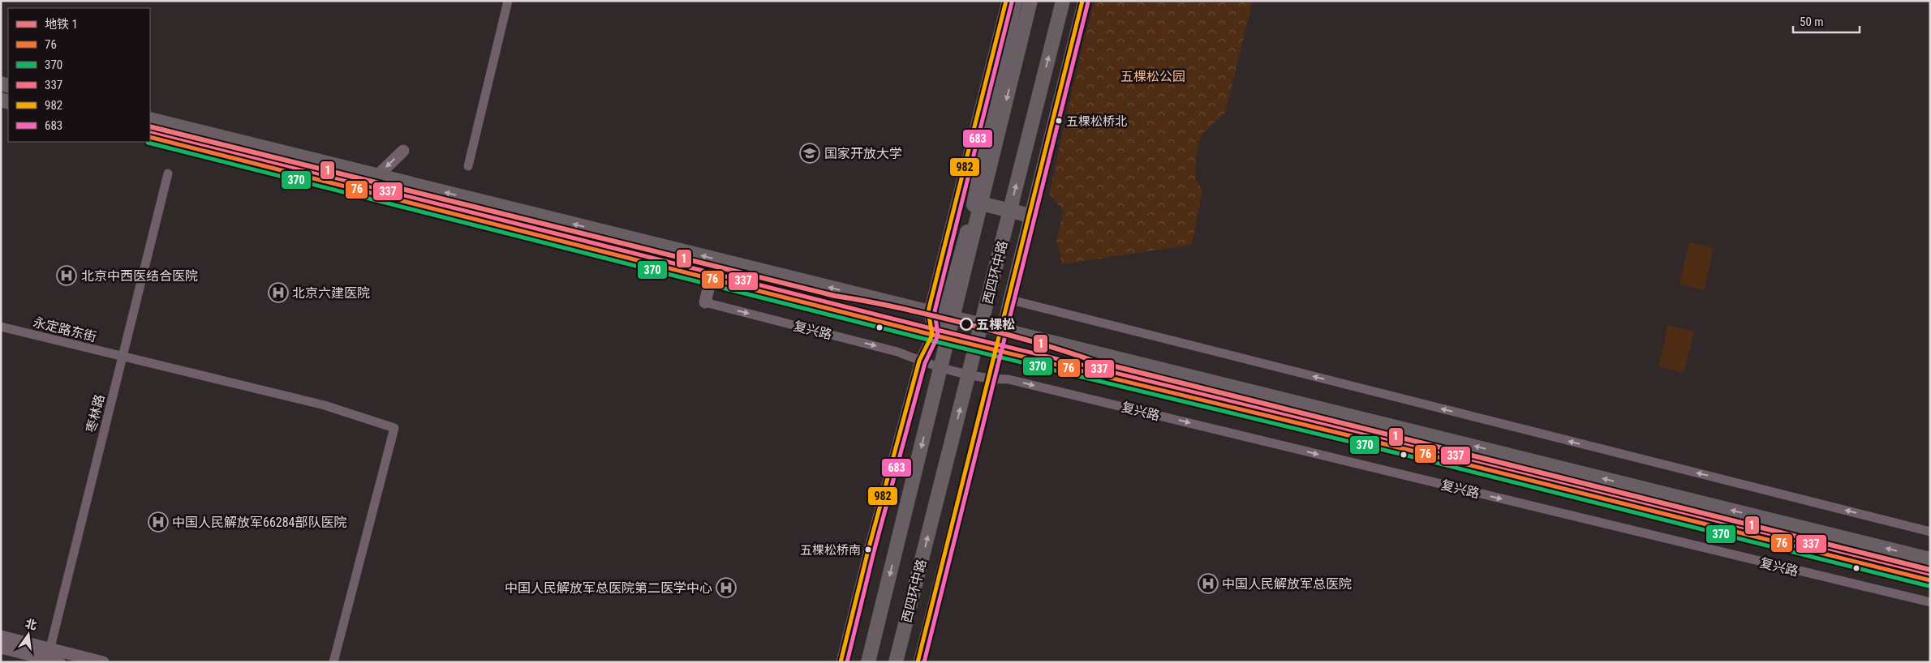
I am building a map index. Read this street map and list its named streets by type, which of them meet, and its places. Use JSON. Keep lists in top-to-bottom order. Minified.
{"streets":{"highway":["西四环中路","复兴路"],"street":["永定路东街","枣林路"]},"crossings":[["西四环中路","复兴路"],["永定路东街","枣林路"]],"parks":["五棵松公园"],"places":{"other":["五棵松桥北","五棵松","五棵松桥南"],"school or university":["国家开放大学"],"hospital":["北京中西医结合医院","北京六建医院","中国人民解放军66284部队医院","中国人民解放军总医院","中国人民解放军总医院第二医学中心"]},"lines":["transit line 982","transit line 683","metro line 1","transit line 337","transit line 76","transit line 370"],"legend":["地铁 1","76","370","337","982","683"],"scale_bar":"50 m","north":"top"}
